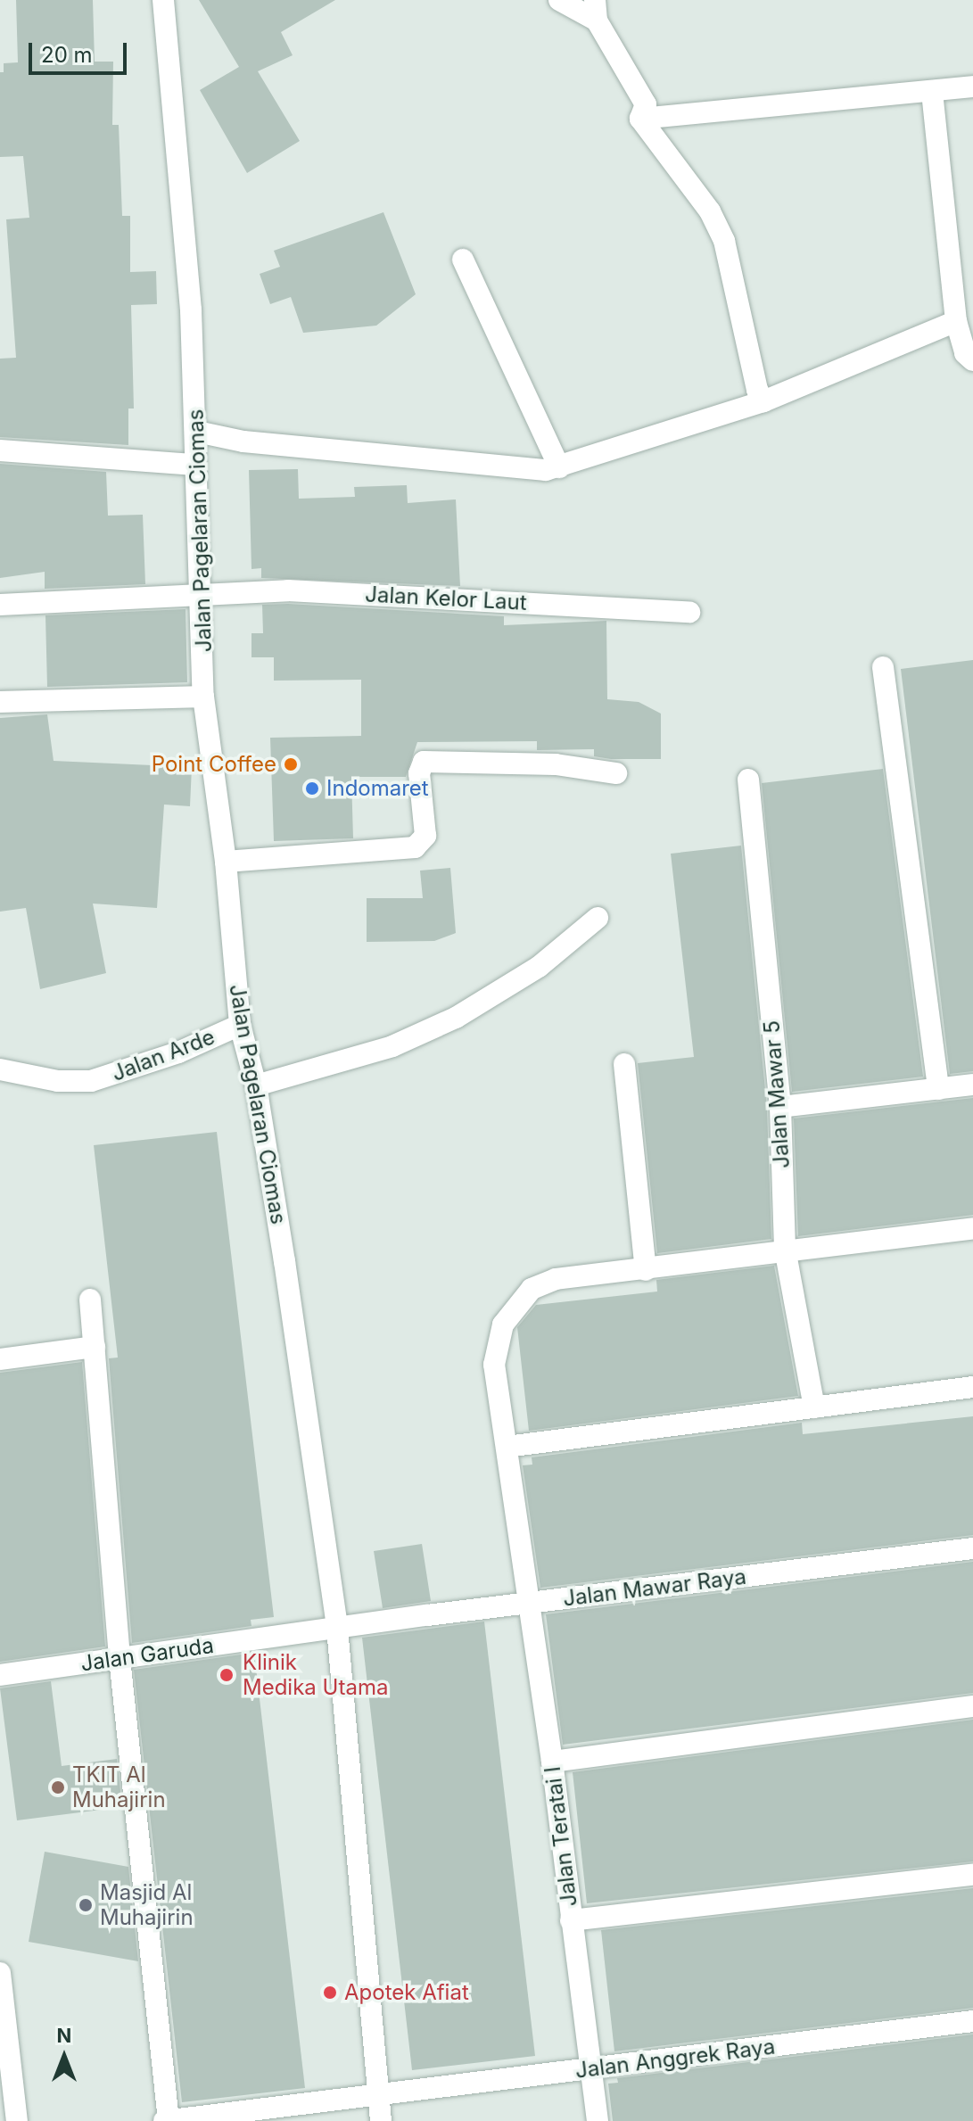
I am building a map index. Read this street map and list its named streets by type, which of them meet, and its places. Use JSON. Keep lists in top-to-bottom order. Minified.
{"streets":{"street":["Jalan Pagelaran Ciomas","Jalan Kelor Laut","Jalan Arde","Jalan Mawar 5","Jalan Mawar Raya","Jalan Garuda","Jalan Teratai I","Jalan Anggrek Raya"]},"crossings":[["Jalan Pagelaran Ciomas","Jalan Kelor Laut"],["Jalan Pagelaran Ciomas","Jalan Arde"],["Jalan Pagelaran Ciomas","Jalan Mawar Raya"],["Jalan Pagelaran Ciomas","Jalan Garuda"],["Jalan Pagelaran Ciomas","Jalan Anggrek Raya"],["Jalan Mawar 5","Jalan Teratai I"],["Jalan Mawar Raya","Jalan Garuda"],["Jalan Mawar Raya","Jalan Teratai I"],["Jalan Teratai I","Jalan Anggrek Raya"]],"places":["Point Coffee","Indomaret","Klinik Medika Utama","TKIT Al Muhajirin","Masjid Al Muhajirin","Apotek Afiat"],"scale_bar":"20 m","north":"top"}
